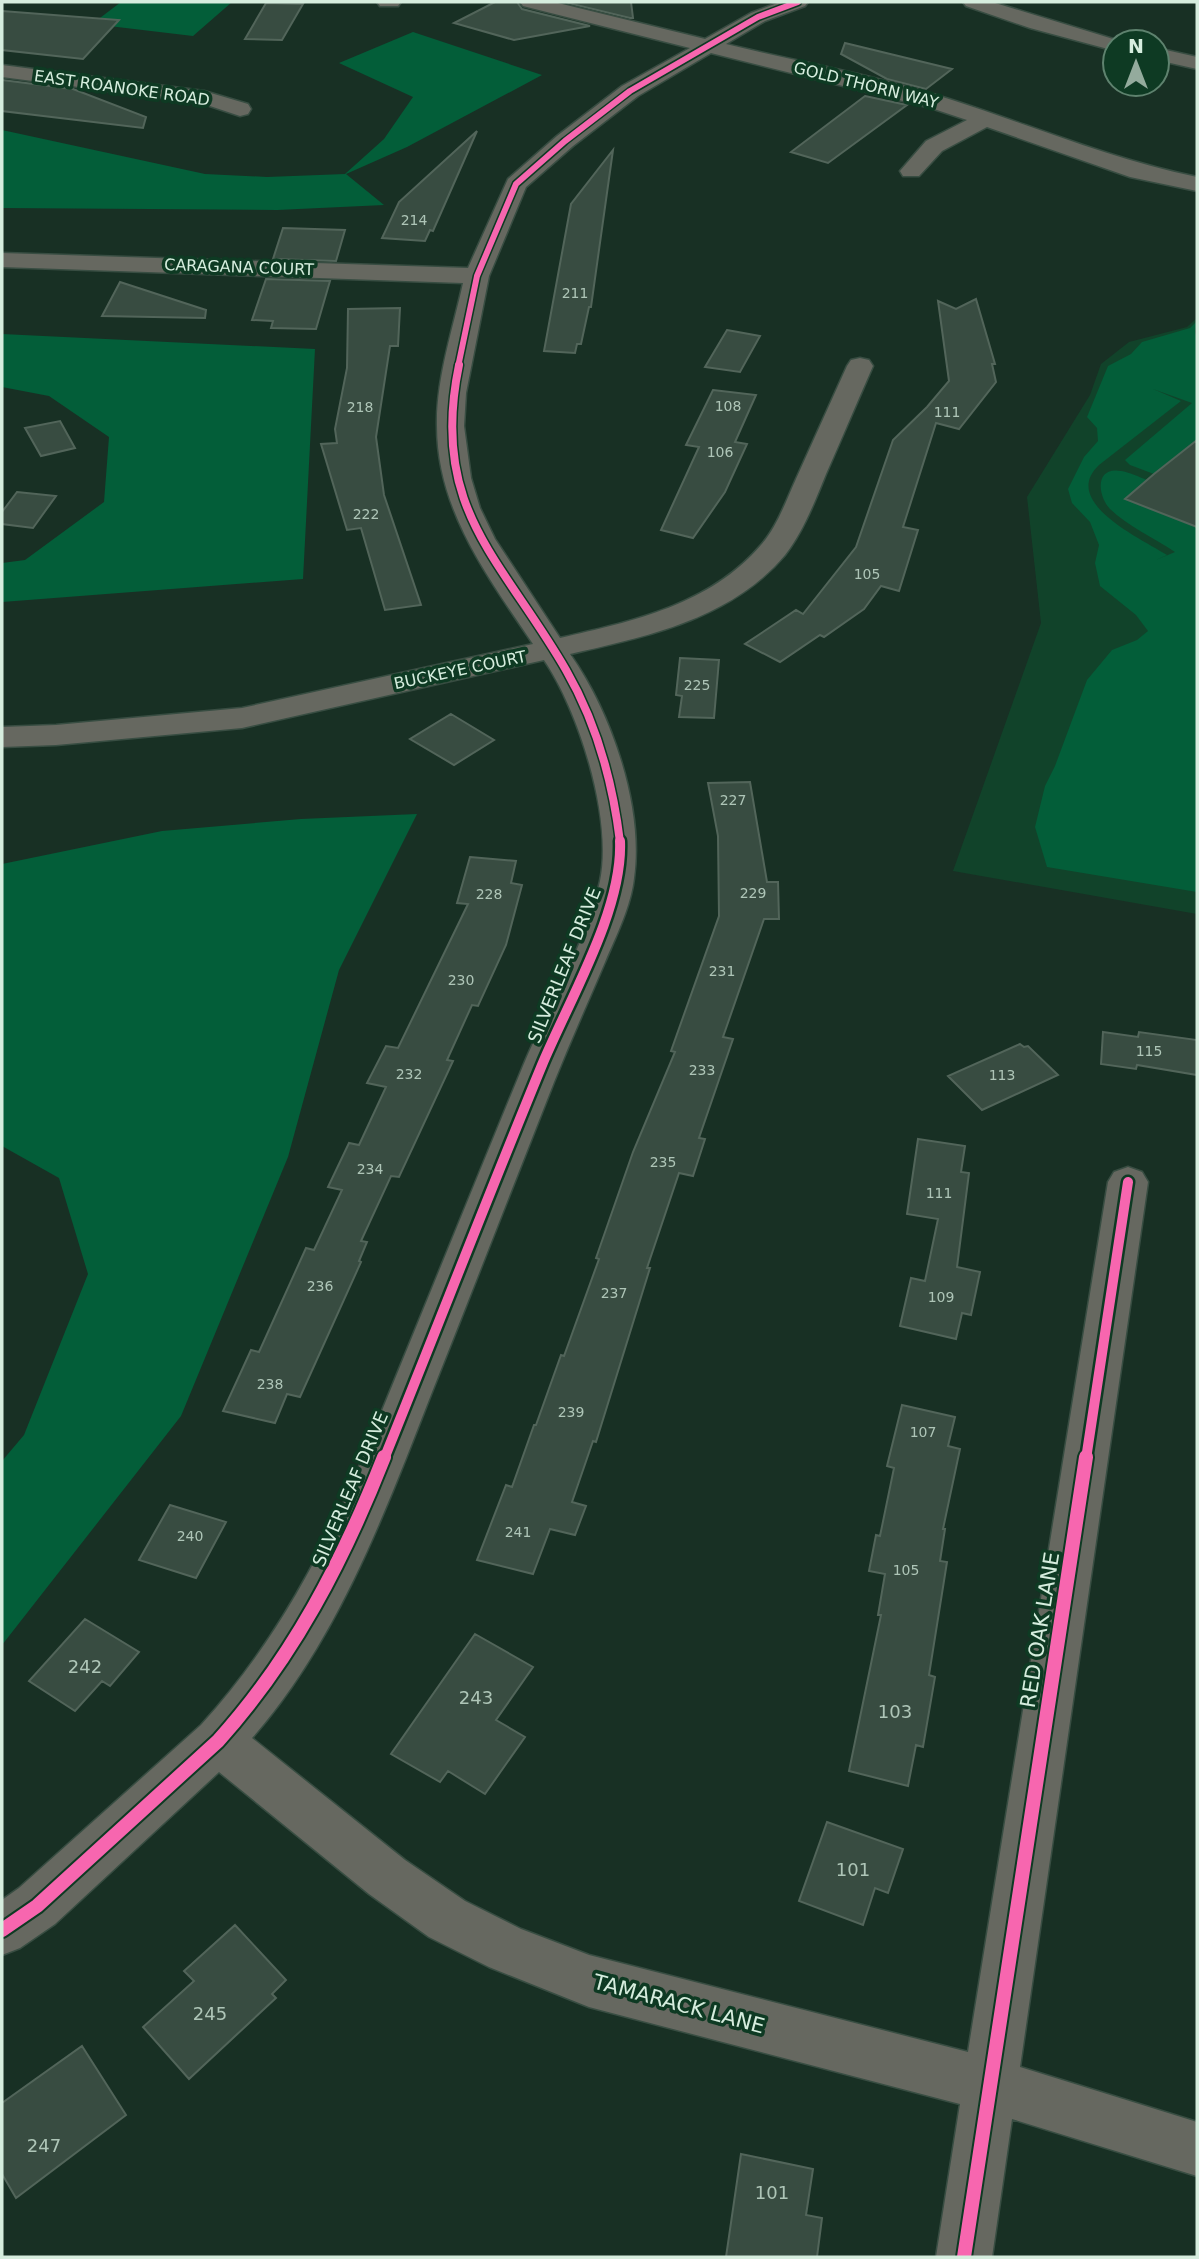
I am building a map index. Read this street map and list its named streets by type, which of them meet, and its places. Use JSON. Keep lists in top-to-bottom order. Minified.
{"streets":{"street":["GOLD THORN WAY","EAST ROANOKE ROAD","CARAGANA COURT","BUCKEYE COURT","SILVERLEAF DRIVE","RED OAK LANE","TAMARACK LANE"]},"crossings":[["GOLD THORN WAY","SILVERLEAF DRIVE"],["CARAGANA COURT","SILVERLEAF DRIVE"],["BUCKEYE COURT","SILVERLEAF DRIVE"],["SILVERLEAF DRIVE","TAMARACK LANE"],["RED OAK LANE","TAMARACK LANE"]],"house_numbers":["214","211","108","218","111","106","222","105","225","227","229","228","231","230","115","233","232","113","235","234","111","236","237","109","238","239","107","241","240","105","242","243","103","101","245","247","101"],"north":"top"}
